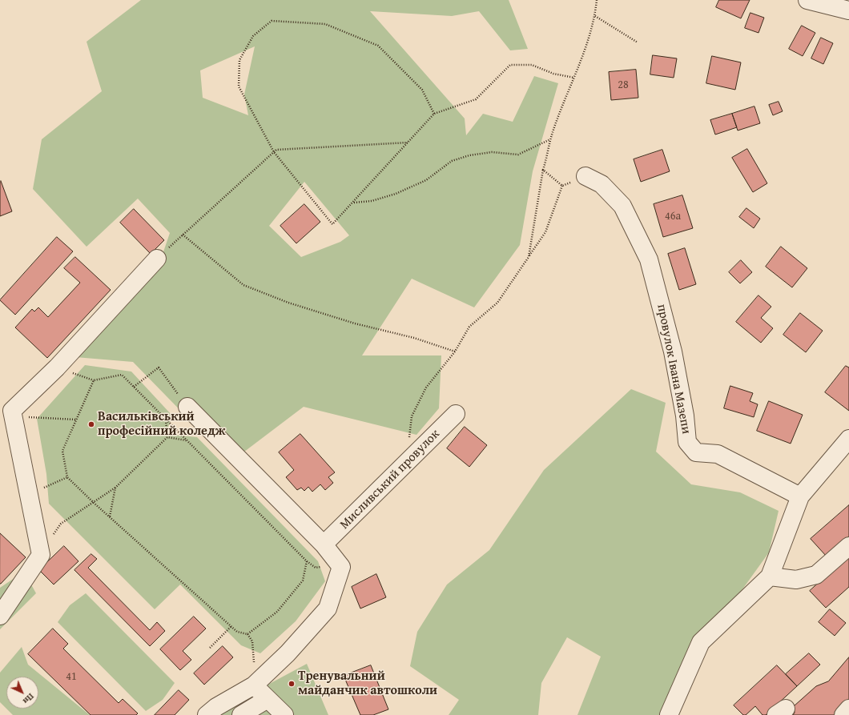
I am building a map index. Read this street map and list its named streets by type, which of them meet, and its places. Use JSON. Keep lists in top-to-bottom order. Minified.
{"streets":{"street":["провулок Івана Мазепи","Мисливський провулок"]},"places":["Васильківський професійний коледж","Тренувальний майданчик автошколи"],"house_numbers":["28","46а","41"],"north":"bottom right"}
